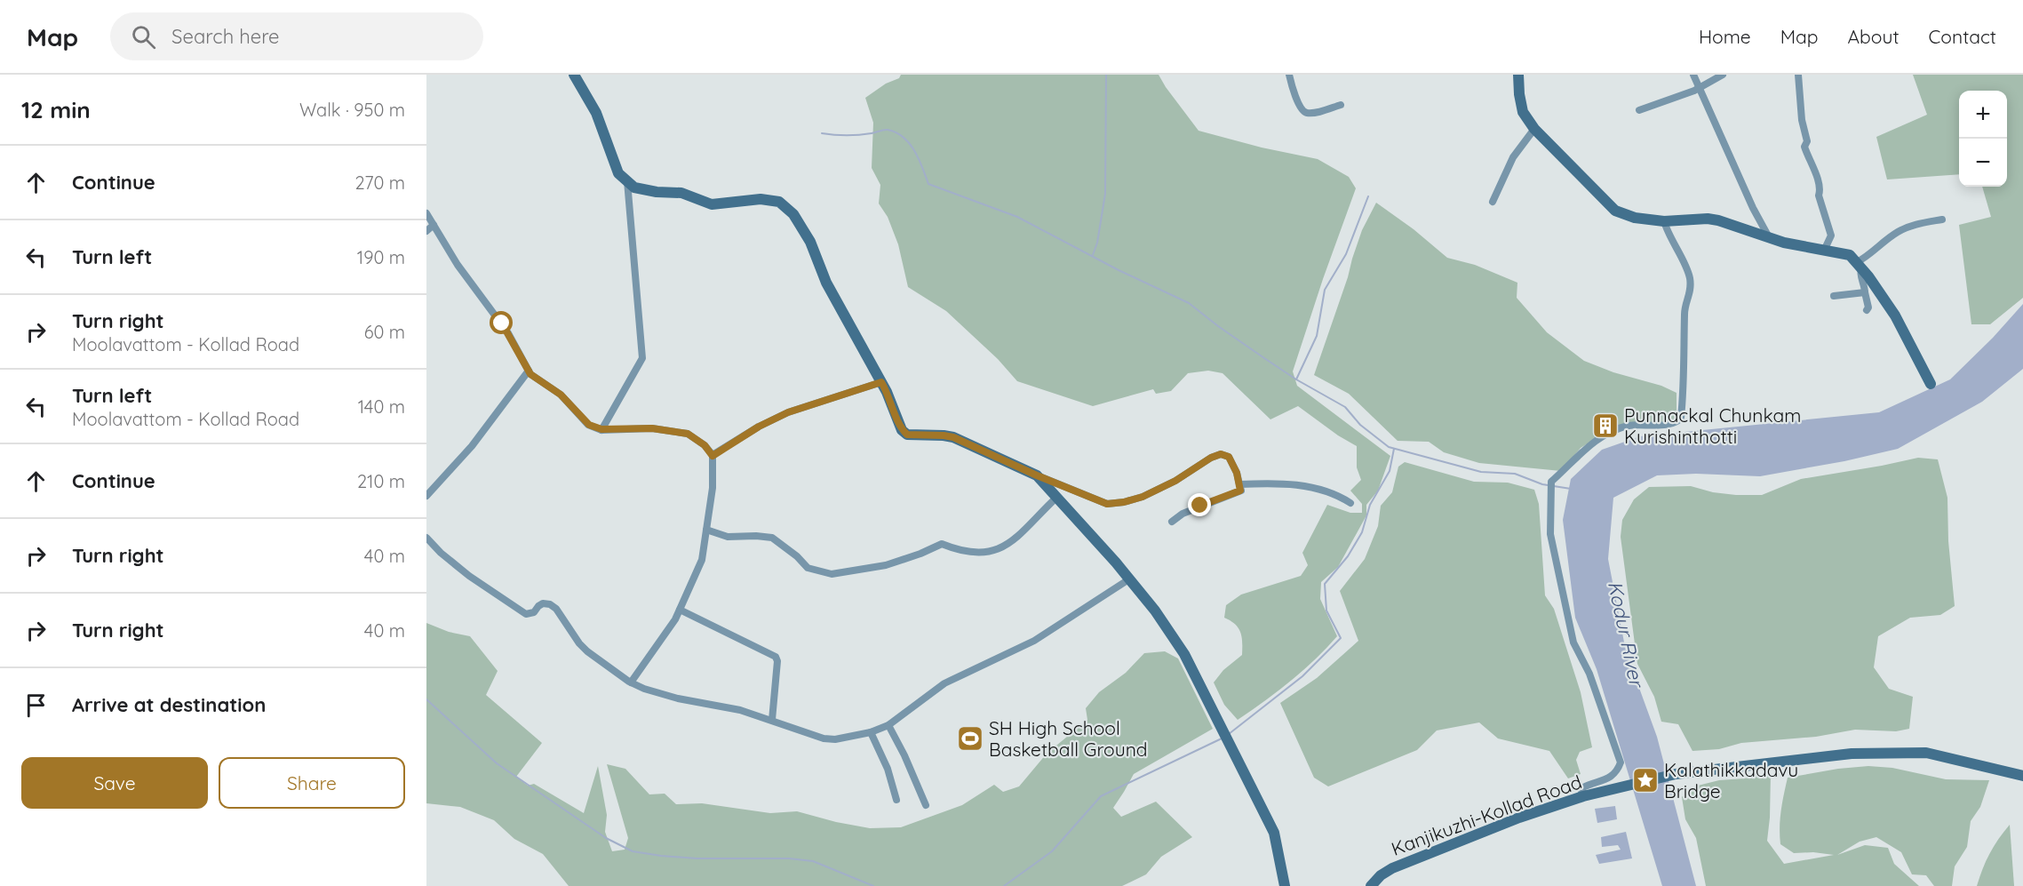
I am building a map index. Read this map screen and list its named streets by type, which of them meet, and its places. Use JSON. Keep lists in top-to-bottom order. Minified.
{"streets":{"main road":["Kanjikuzhi-Kollad Road"]},"water":["Kodur River"],"places":{"building":["Punnackal Chunkam Kurishinthotti"],"sports":["SH High School Basketball Ground"],"place":["Kalathikkadavu Bridge"]},"page":{"header":"Map","search":"Search here","nav":["Home","Map","About","Contact"],"heading":["12 min","Walk · 950 m"],"map_buttons":["+","−"],"list":[["Continue","270 m"],["Turn left","190 m"],["Turn right","Moolavattom - Kollad Road","60 m"],["Turn left","Moolavattom - Kollad Road","140 m"],["Continue","210 m"],["Turn right","40 m"],["Turn right","40 m"],"Arrive at destination"],"buttons":["Save","Share"]}}
